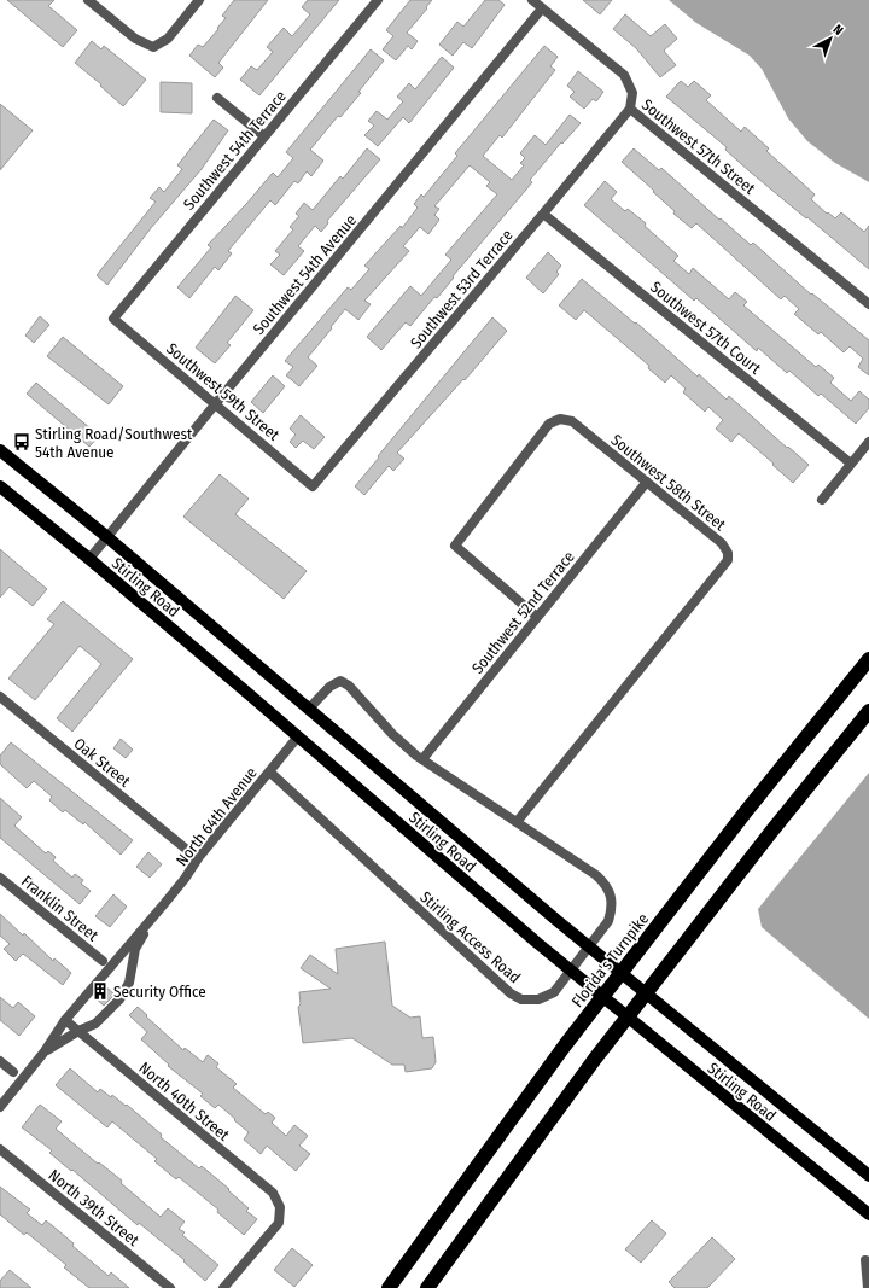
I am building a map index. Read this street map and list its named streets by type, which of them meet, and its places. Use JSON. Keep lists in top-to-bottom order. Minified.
{"streets":{"highway":["Florida's Turnpike"],"main road":["Stirling Road"],"street":["Southwest 57th Street","Southwest 54th Terrace","Southwest 54th Avenue","Southwest 53rd Terrace","Southwest 57th Court","Southwest 59th Street","Southwest 58th Street","Southwest 52nd Terrace","Oak Street","North 64th Avenue","Franklin Street","Stirling Access Road","North 40th Street","North 39th Street"]},"crossings":[["Southwest 57th Street","Southwest 54th Avenue"],["Southwest 57th Street","Southwest 53rd Terrace"],["Southwest 54th Terrace","Southwest 59th Street"],["Southwest 54th Avenue","Southwest 59th Street"],["Southwest 54th Avenue","Stirling Road"],["Southwest 53rd Terrace","Southwest 57th Court"],["Southwest 53rd Terrace","Southwest 59th Street"],["Southwest 58th Street","Southwest 52nd Terrace"],["Southwest 58th Street","Stirling Access Road"],["Stirling Road","North 64th Avenue"],["Stirling Road","Stirling Access Road"],["Southwest 52nd Terrace","Stirling Access Road"],["North 64th Avenue","Stirling Access Road"],["North 64th Avenue","North 40th Street"]],"places":{"bus stop":["Stirling Road/Southwest 54th Avenue"],"building":["Security Office"]},"north":"top right"}
